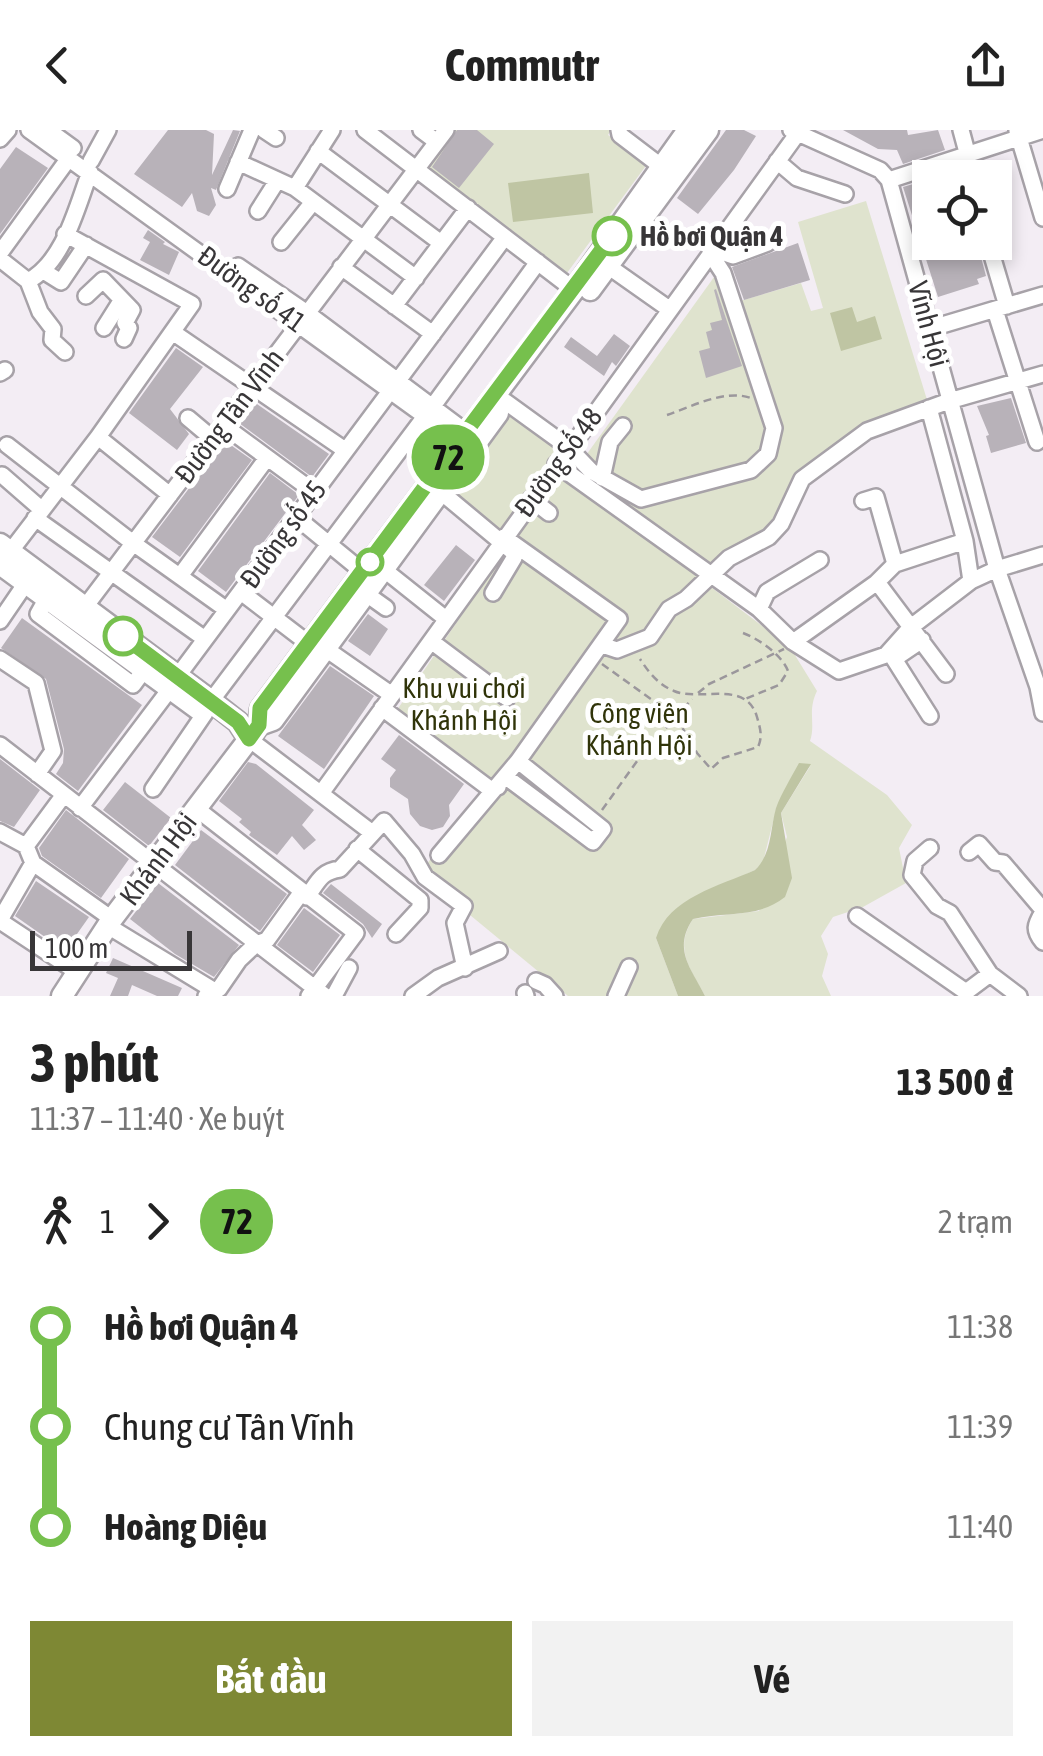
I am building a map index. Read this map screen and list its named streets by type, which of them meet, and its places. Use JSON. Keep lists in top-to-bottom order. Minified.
{"streets":{"main road":["Khánh Hội"],"street":["Đường số 41","Vĩnh Hội","Đường Tân Vĩnh","Đường Số 48","Đường số 45"]},"crossings":[["Đường số 41","Đường Tân Vĩnh"],["Đường số 41","Đường số 45"],["Đường số 41","Khánh Hội"]],"parks":["Khu vui chơi Khánh Hội","Công viên Khánh Hội"],"places":["Hồ bơi Quận 4"],"lines":["bus line 72"],"scale_bar":"100 m","page":{"header":"Commutr","on_map":"72","scale":"100 m","heading":["3 phút","11:37 – 11:40 · Xe buýt","13 500 ₫"],"legs":["1","72","2 trạm"],"list":[{"name":"Hồ bơi Quận 4","value":"11:38"},{"name":"Chung cư Tân Vĩnh","value":"11:39"},{"name":"Hoàng Diệu","value":"11:40"}],"buttons":["Bắt đầu","Vé"]}}
